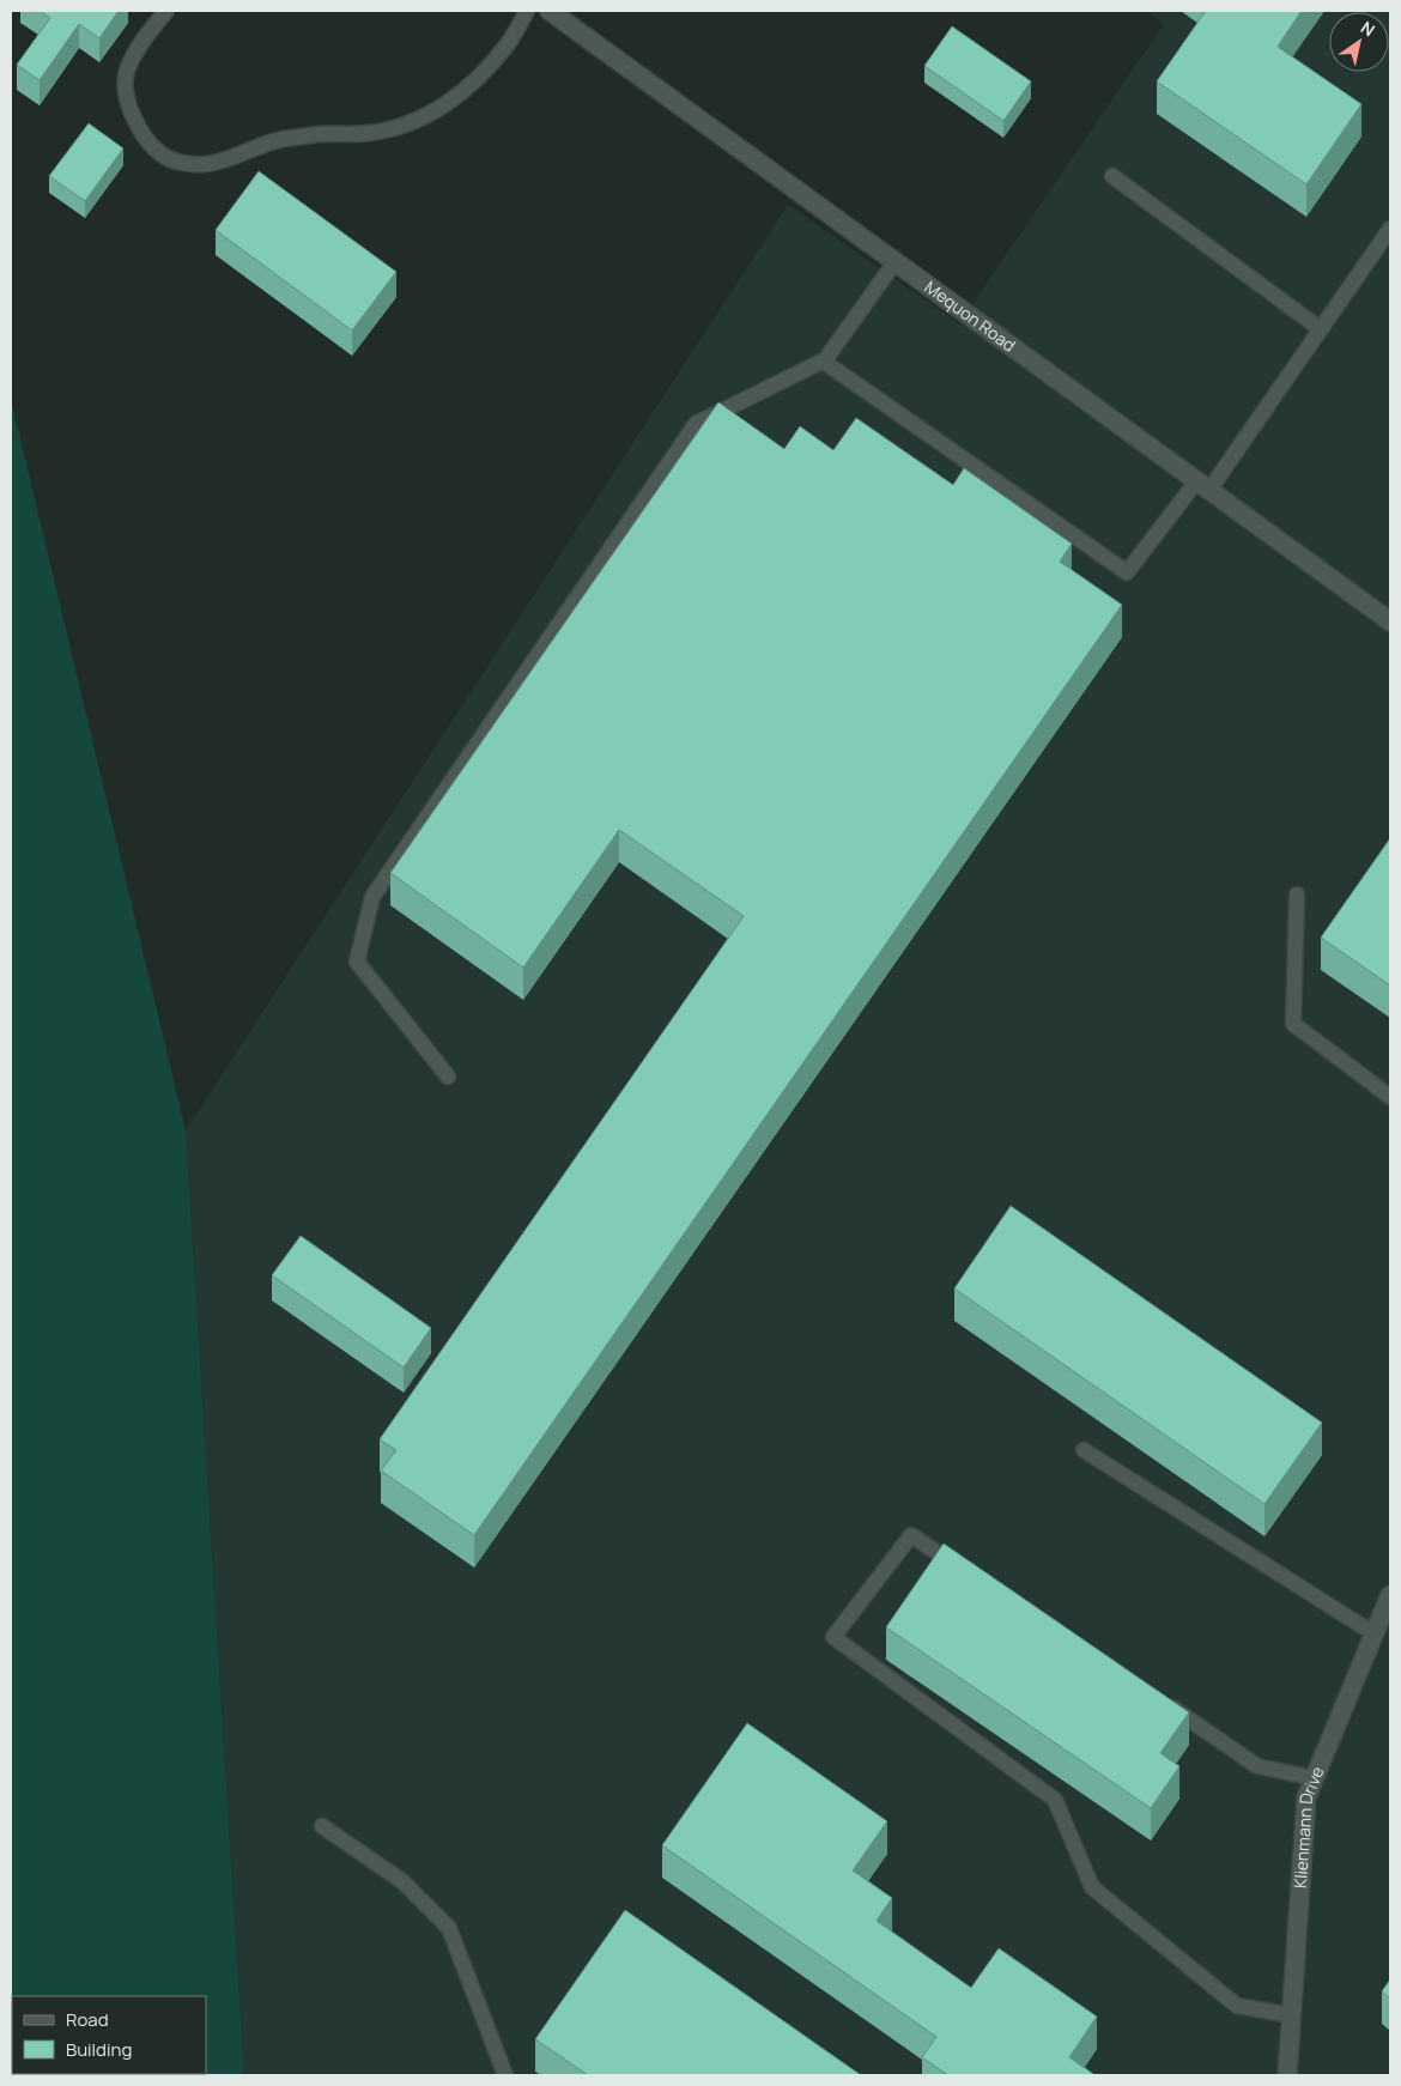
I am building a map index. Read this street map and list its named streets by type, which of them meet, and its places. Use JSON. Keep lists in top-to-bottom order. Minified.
{"streets":{"street":["Mequon Road","Klienmann Drive"]},"legend":["Road","Building"],"north":"top right"}
